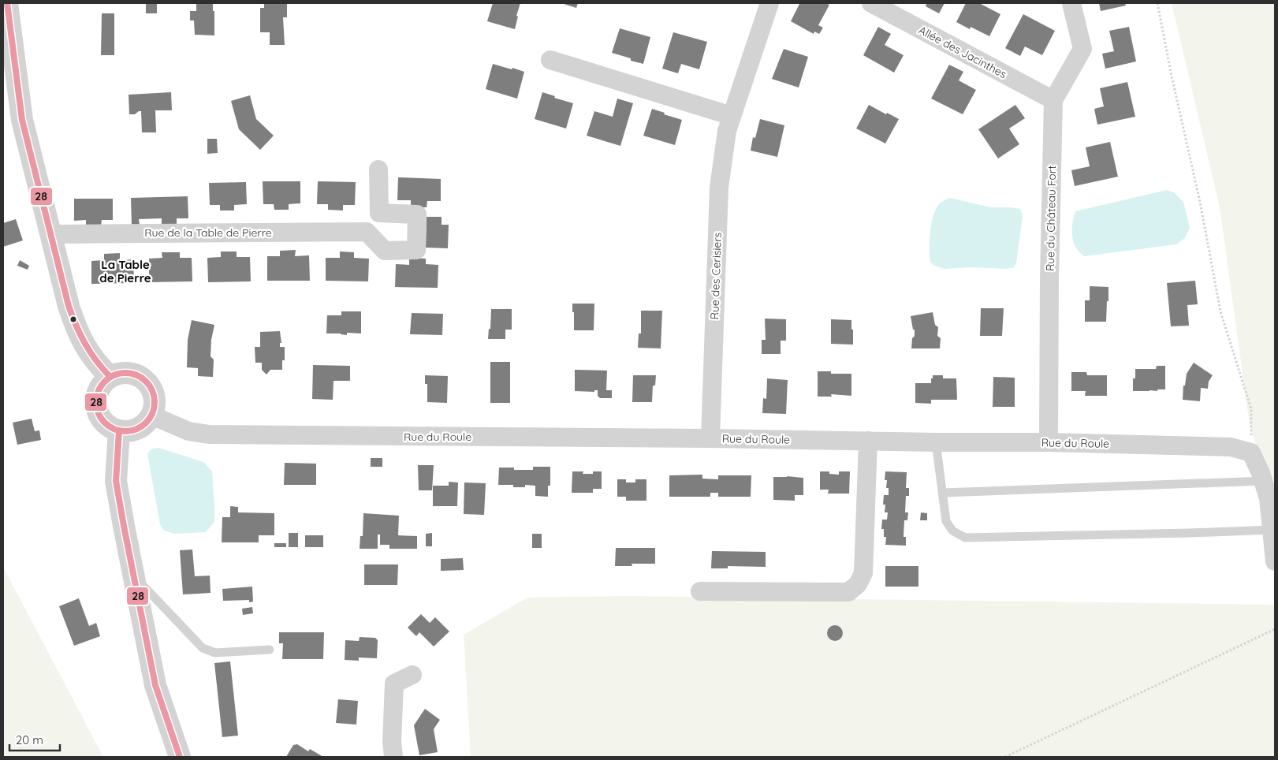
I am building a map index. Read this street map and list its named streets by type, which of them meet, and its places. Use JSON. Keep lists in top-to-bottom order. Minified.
{"streets":{"street":["Allée des Jacinthes","Rue du Château Fort","Rue de la Table de Pierre","Rue des Cerisiers","Rue du Roule"]},"crossings":[["Allée des Jacinthes","Rue du Château Fort"],["Rue du Château Fort","Rue du Roule"],["Rue des Cerisiers","Rue du Roule"]],"districts":["La Table de Pierre"],"lines":["transit line 28"],"scale_bar":"20 m"}
